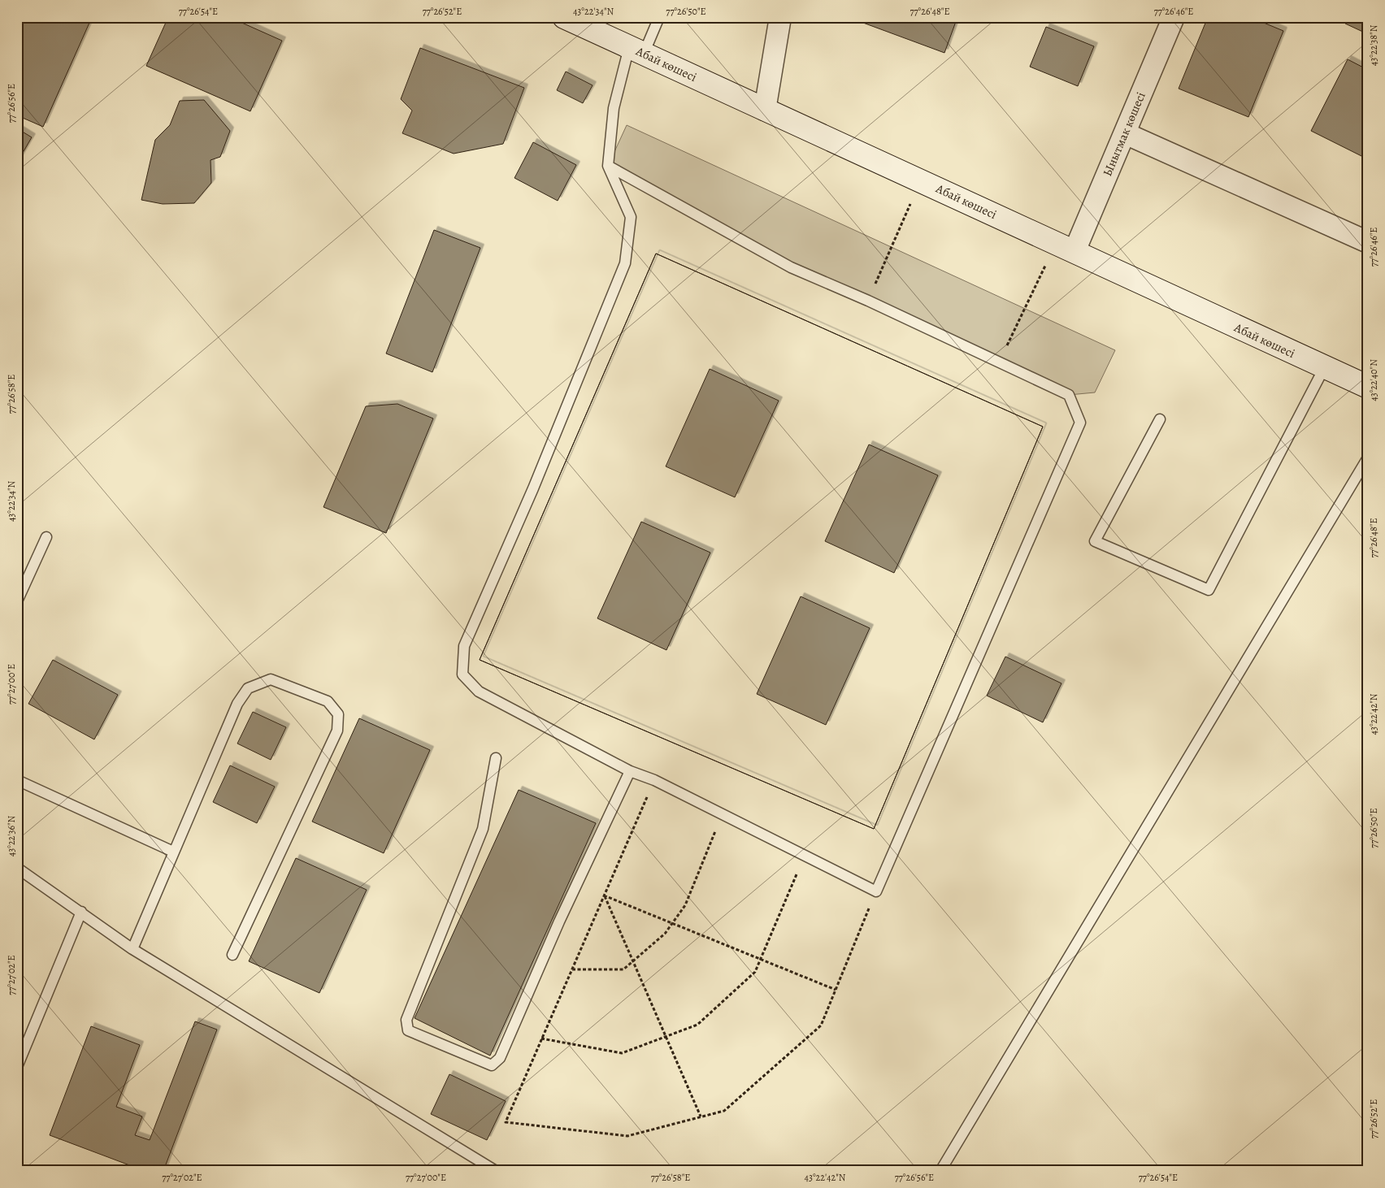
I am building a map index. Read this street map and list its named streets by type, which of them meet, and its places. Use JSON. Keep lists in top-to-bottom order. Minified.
{"streets":{"main road":["Абай көшесі"],"street":["Ынытмак көшесі"]},"crossings":[["Абай көшесі","Ынытмак көшесі"]],"coordinates":["77°26'54\"E","77°26'52\"E","43°22'34\"N","77°26'50\"E","77°26'48\"E","77°26'46\"E","43°22'38\"N","77°26'56\"E","43°22'40\"N","77°26'58\"E","77°27'00\"E","43°22'42\"N","43°22'36\"N","77°27'02\"E"]}
